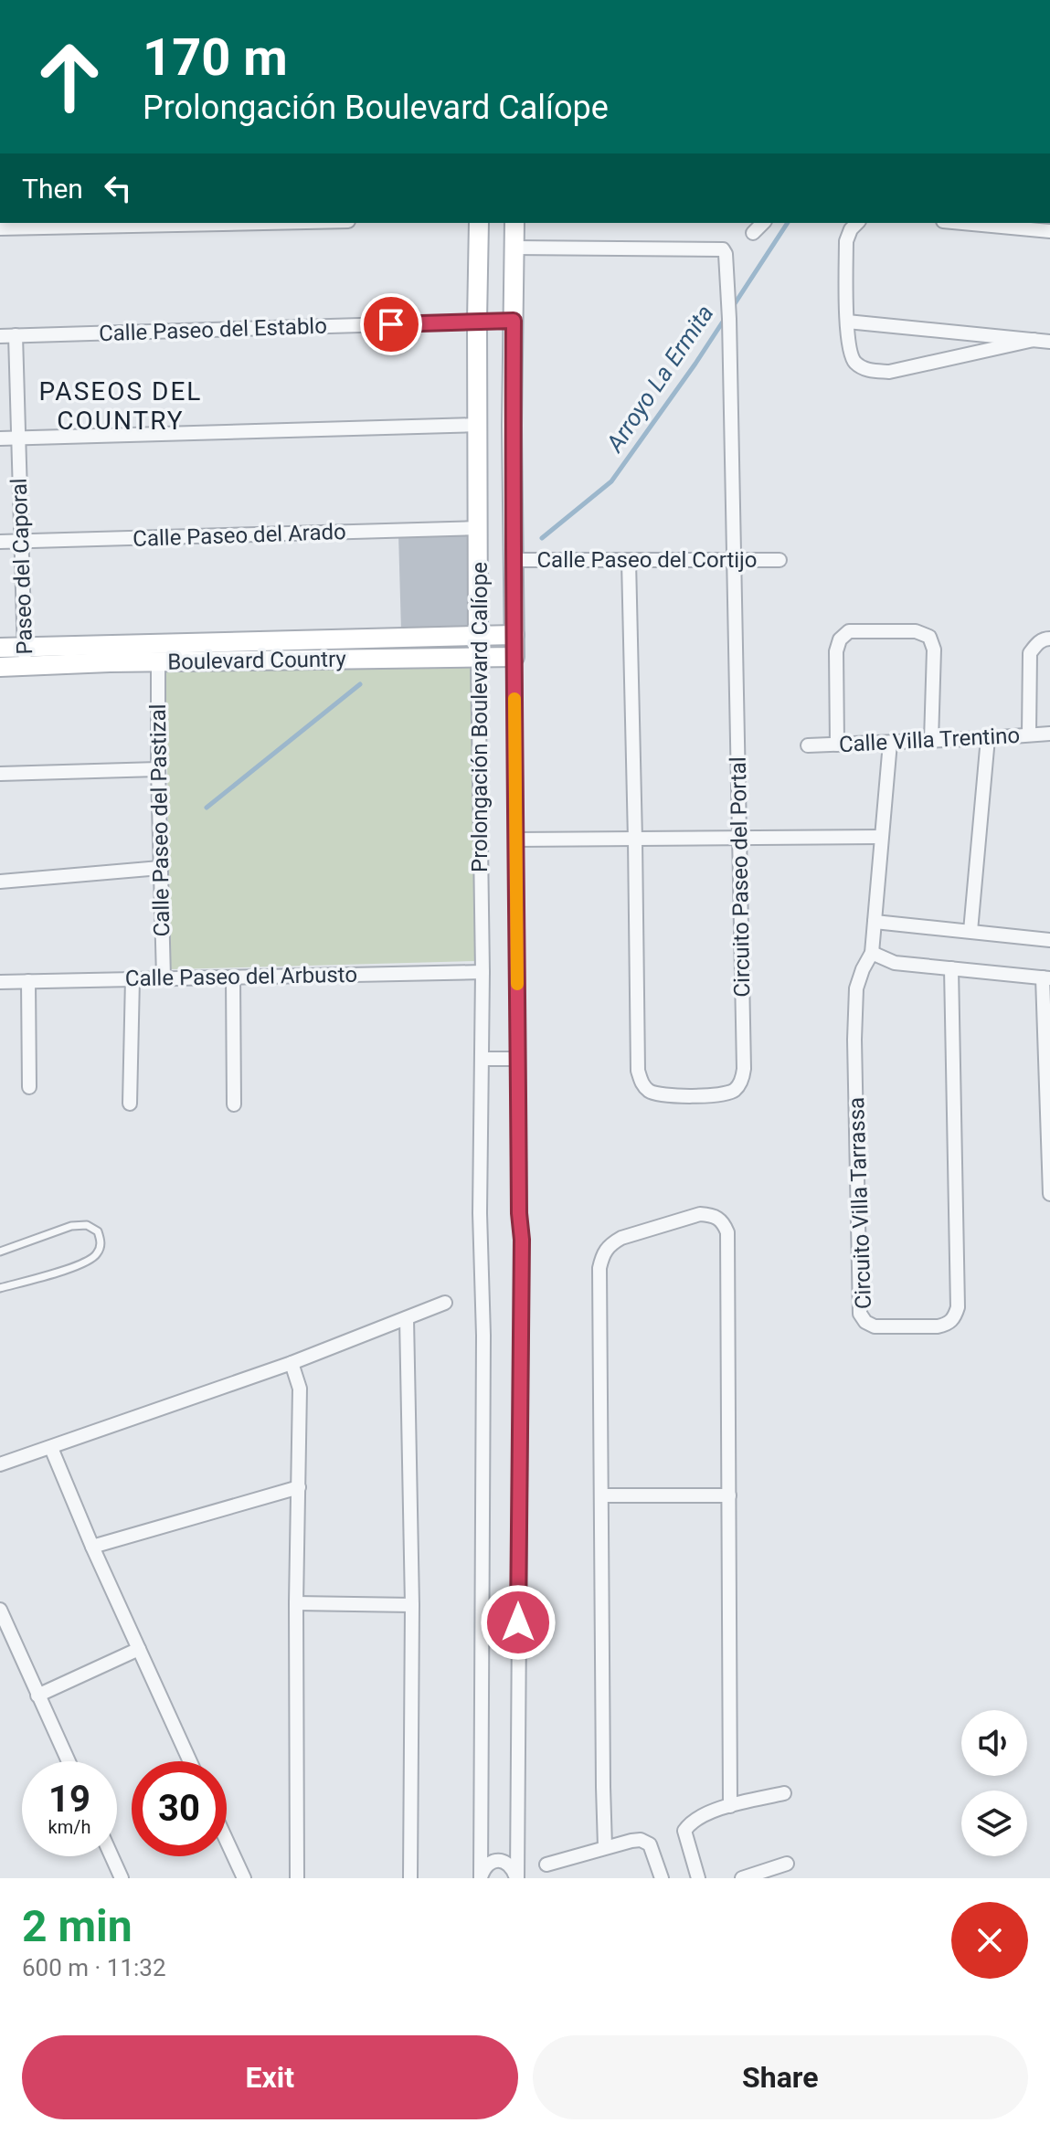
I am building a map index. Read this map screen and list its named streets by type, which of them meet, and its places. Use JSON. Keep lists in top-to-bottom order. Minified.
{"streets":{"street":["Calle Paseo del Establo","Calle Paseo del Arado","Calle Paseo del Cortijo","Paseo del Caporal","Boulevard Country","Prolongación Boulevard Calíope","Calle Villa Trentino","Calle Paseo del Pastizal","Circuito Paseo del Portal","Calle Paseo del Arbusto","Circuito Villa Tarrassa"]},"crossings":[["Calle Paseo del Establo","Paseo del Caporal"],["Calle Paseo del Establo","Prolongación Boulevard Calíope"],["Calle Paseo del Arado","Paseo del Caporal"],["Calle Paseo del Arado","Prolongación Boulevard Calíope"],["Calle Paseo del Cortijo","Prolongación Boulevard Calíope"],["Calle Paseo del Cortijo","Circuito Paseo del Portal"],["Paseo del Caporal","Boulevard Country"],["Boulevard Country","Prolongación Boulevard Calíope"],["Boulevard Country","Calle Paseo del Pastizal"],["Prolongación Boulevard Calíope","Circuito Paseo del Portal"],["Prolongación Boulevard Calíope","Calle Paseo del Arbusto"],["Calle Villa Trentino","Circuito Villa Tarrassa"],["Calle Paseo del Pastizal","Calle Paseo del Arbusto"]],"districts":["PASEOS DEL COUNTRY"],"water":["Arroyo La Ermita"],"page":{"turn":["170 m","Prolongación Boulevard Calíope"],"then":"Then","speed":"19 km/h","limit":"30","heading":["2 min","600 m · 11:32"],"buttons":["Exit","Share"]}}
